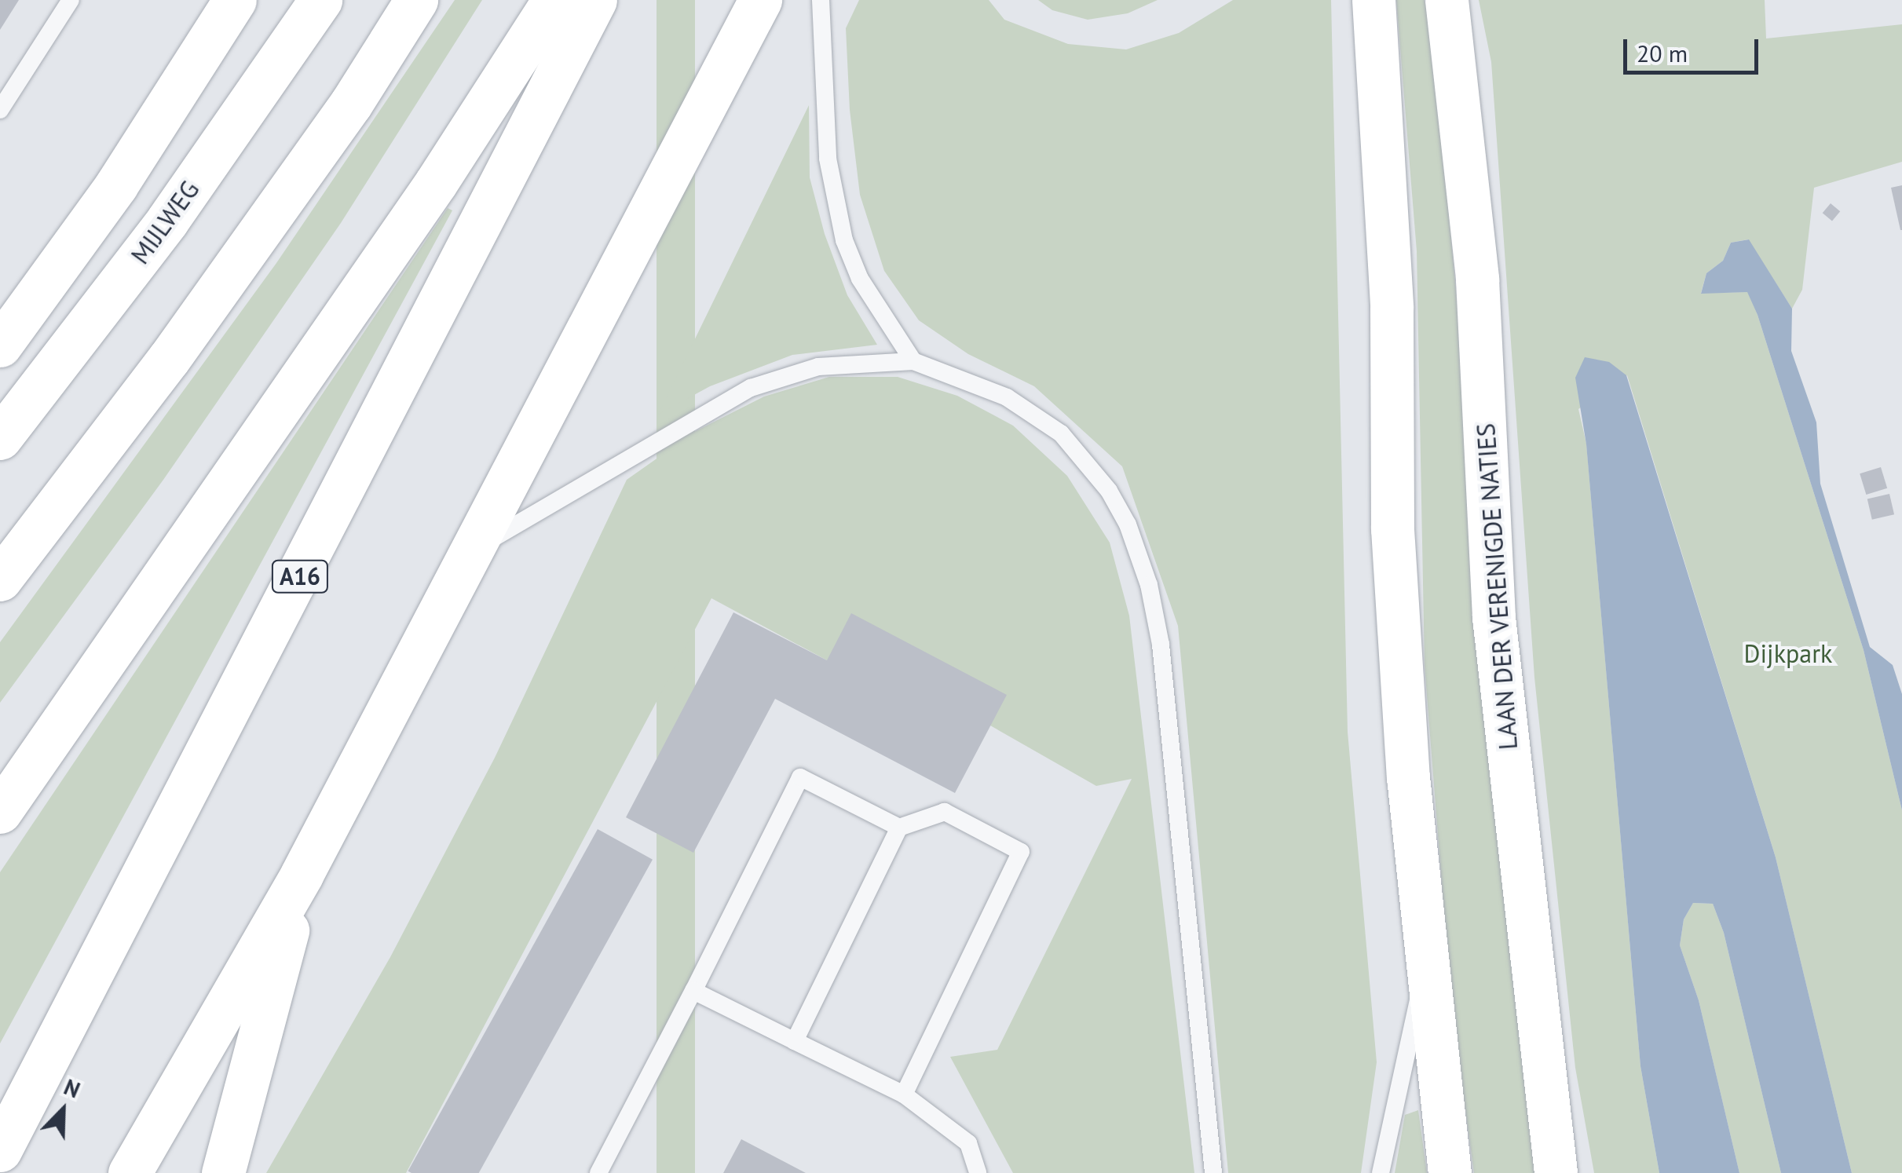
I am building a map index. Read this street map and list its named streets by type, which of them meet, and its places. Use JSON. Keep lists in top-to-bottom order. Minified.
{"streets":{"main road":["MIJLWEG","A16","LAAN DER VERENIGDE NATIES"]},"parks":["Dijkpark"],"scale_bar":"20 m","north":"top right"}
